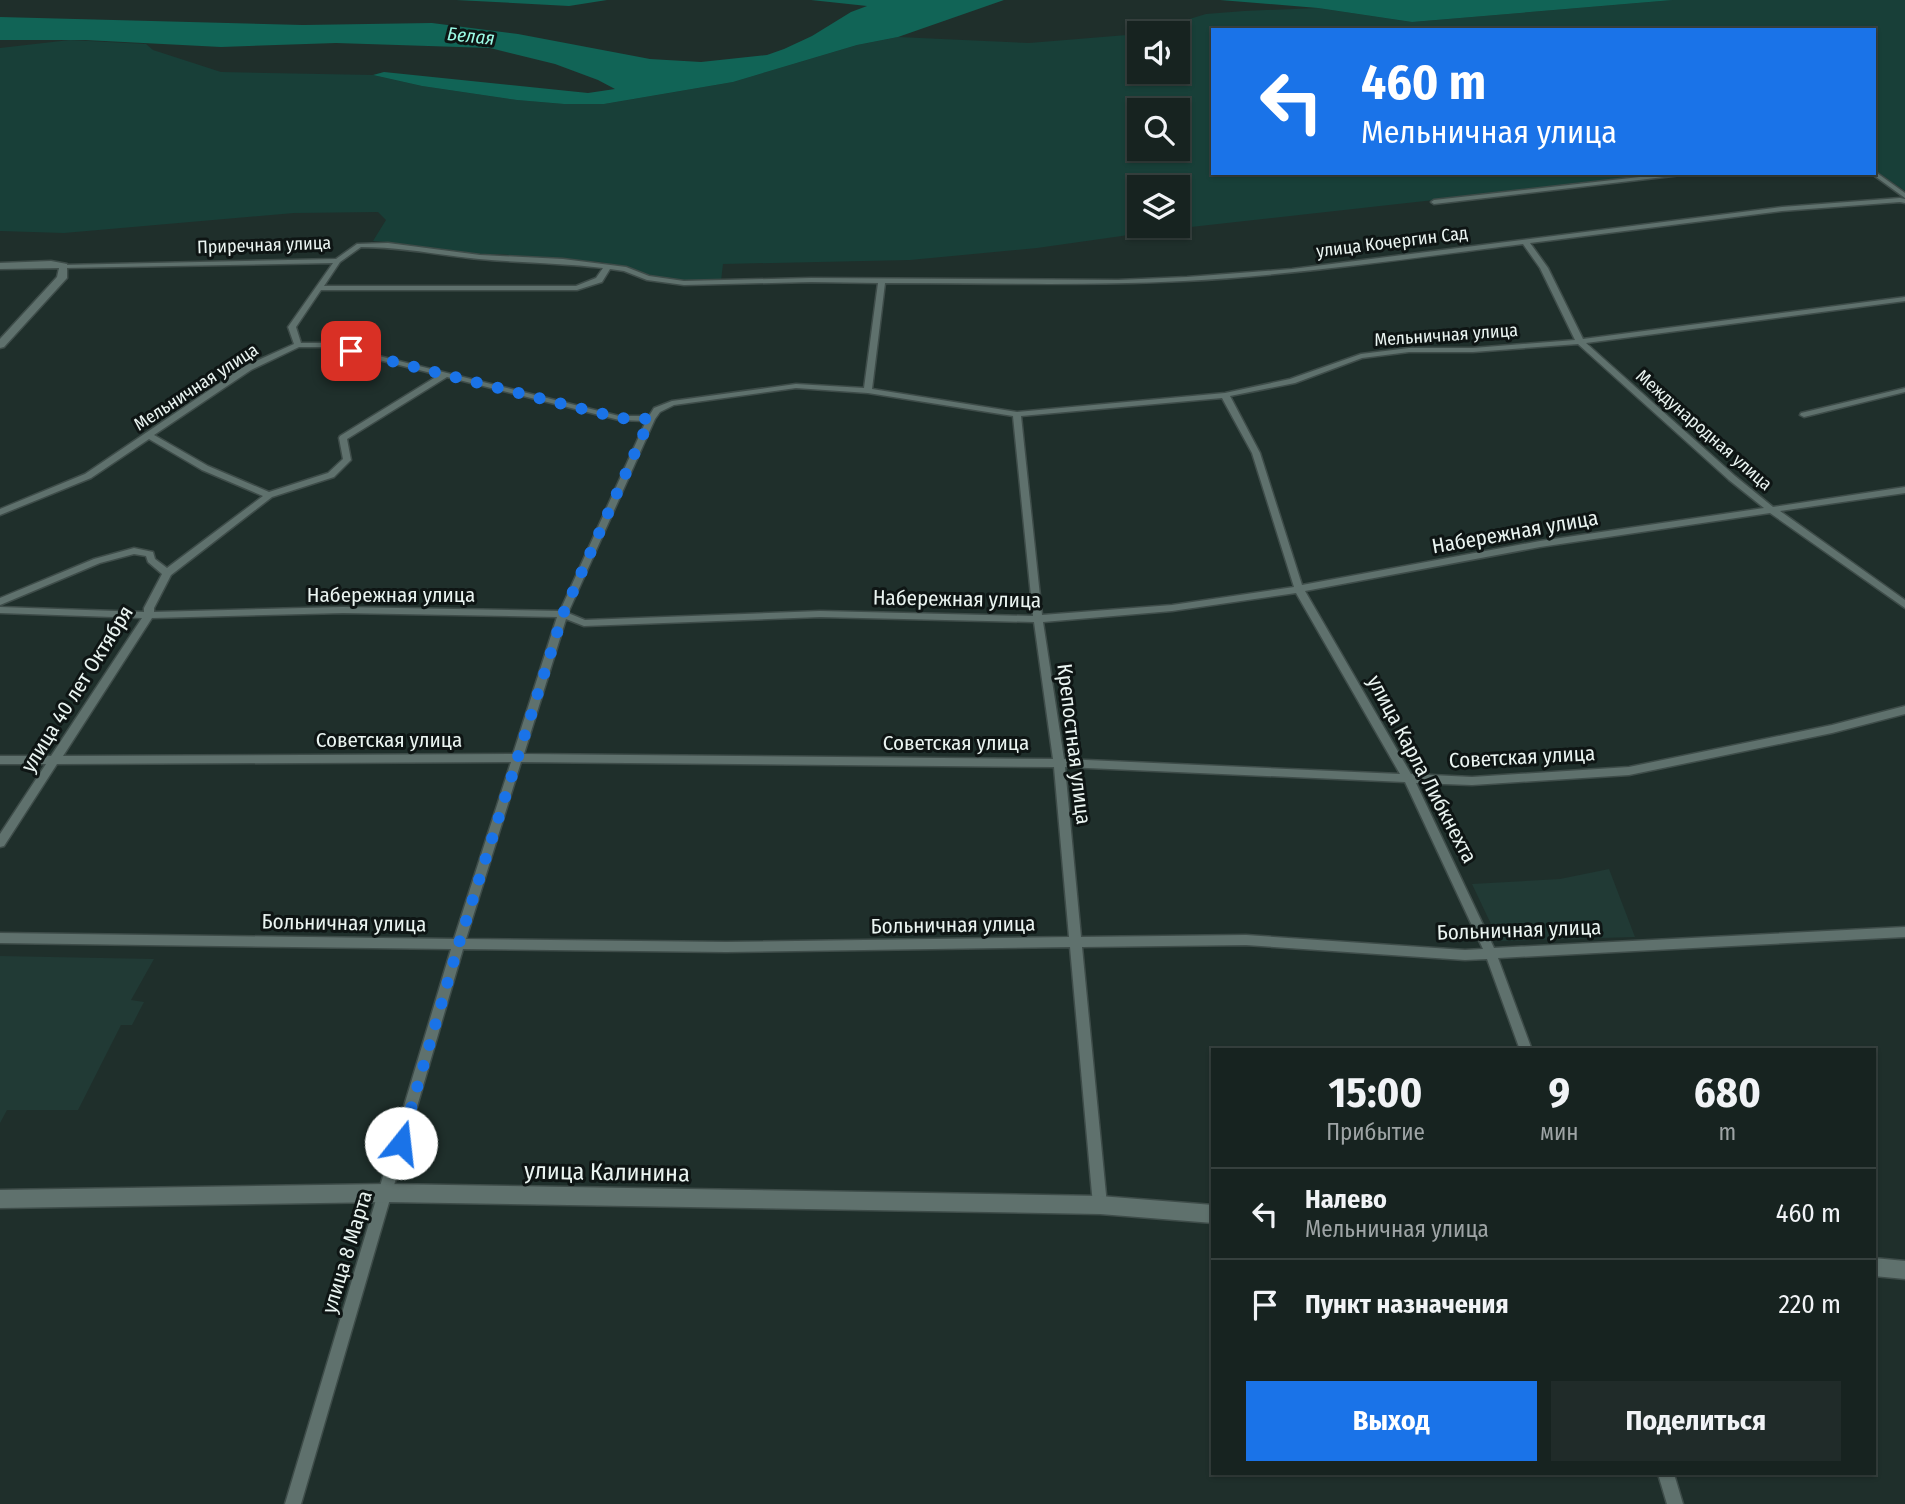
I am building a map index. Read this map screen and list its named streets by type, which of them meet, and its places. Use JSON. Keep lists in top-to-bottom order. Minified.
{"streets":{"street":["улица Кочергин Сад","Приречная улица","Мельничная улица","Международная улица","Набережная улица","улица 40 лет Октября","Советская улица","Крепостная улица","улица Карла Либкнехта","Больничная улица","улица Калинина","улица 8 Марта"]},"crossings":[["улица Кочергин Сад","Приречная улица"],["улица Кочергин Сад","Международная улица"],["Мельничная улица","Международная улица"],["Мельничная улица","улица 40 лет Октября"],["Мельничная улица","Крепостная улица"],["Мельничная улица","улица Карла Либкнехта"],["Мельничная улица","улица 8 Марта"],["Международная улица","Набережная улица"],["Набережная улица","улица 40 лет Октября"],["Набережная улица","Крепостная улица"],["Набережная улица","улица Карла Либкнехта"],["Набережная улица","улица 8 Марта"],["улица 40 лет Октября","Советская улица"],["Советская улица","Крепостная улица"],["Советская улица","улица Карла Либкнехта"],["Советская улица","улица 8 Марта"],["Крепостная улица","Больничная улица"],["Крепостная улица","улица Калинина"],["улица Карла Либкнехта","Больничная улица"],["Больничная улица","улица 8 Марта"],["улица Калинина","улица 8 Марта"]],"water":["Белая"],"page":{"turn":["460 m","Мельничная улица"],"eta":["15:00","Прибытие","9","мин","680","m"],"list":[{"name":"Налево","note":"Мельничная улица","value":"460 m"},{"name":"Пункт назначения","value":"220 m"}],"buttons":["Выход","Поделиться"]}}
